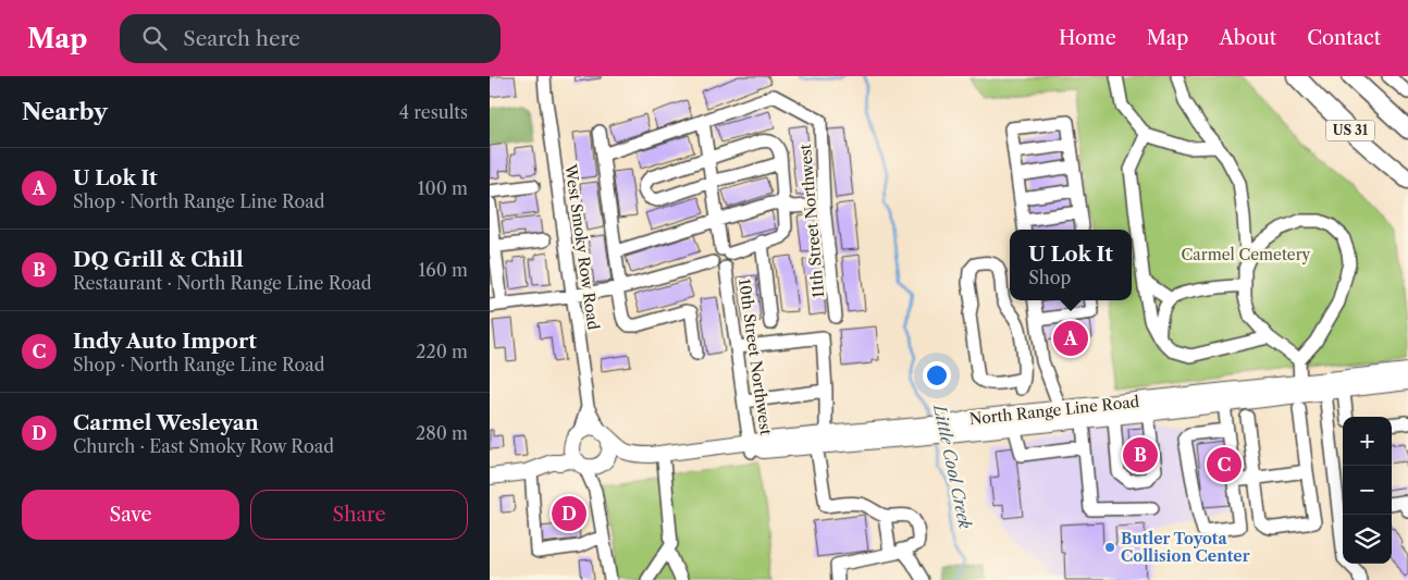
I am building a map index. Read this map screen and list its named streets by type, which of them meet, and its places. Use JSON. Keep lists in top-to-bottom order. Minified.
{"streets":{"highway":["US 31"],"main road":["North Range Line Road"],"street":["11th Street Northwest","West Smoky Row Road","10th Street Northwest"]},"crossings":[["West Smoky Row Road","North Range Line Road"],["10th Street Northwest","North Range Line Road"]],"water":["Little Cool Creek"],"parks":["Carmel Cemetery"],"places":["Butler Toyota Collision Center"],"page":{"header":"Map","search":"Search here","nav":["Home","Map","About","Contact"],"heading":["Nearby","4 results"],"list":[{"mark":"A","name":"U Lok It","note":"Shop · North Range Line Road","value":"100 m"},{"mark":"B","name":"DQ Grill & Chill","note":"Restaurant · North Range Line Road","value":"160 m"},{"mark":"C","name":"Indy Auto Import","note":"Shop · North Range Line Road","value":"220 m"},{"mark":"D","name":"Carmel Wesleyan","note":"Church · East Smoky Row Road","value":"280 m"}],"popup":["U Lok It","Shop"],"pins":["A","B","C","D"],"map_buttons":["+","−"],"buttons":["Save","Share"]}}
